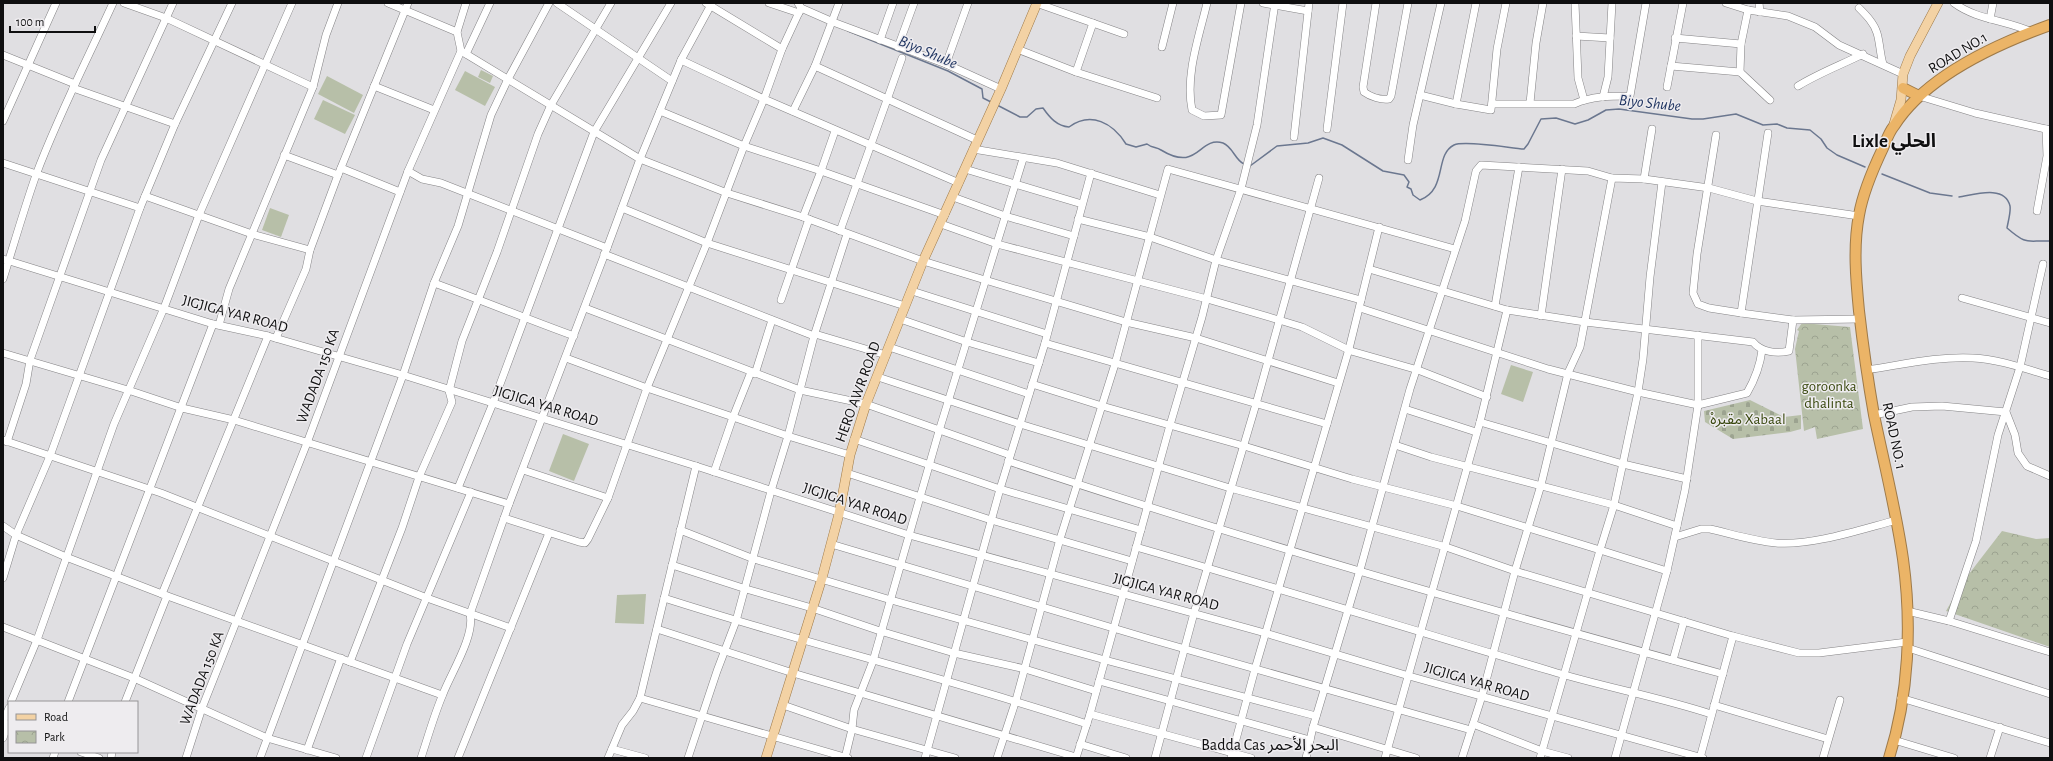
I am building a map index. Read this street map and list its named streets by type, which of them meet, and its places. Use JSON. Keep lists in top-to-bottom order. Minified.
{"streets":{"highway":["ROAD NO.1","ROAD NO. 1"],"main road":["HERO AWR ROAD"],"street":["JIGJIGA YAR ROAD","WADADA 150 KA"]},"crossings":[["ROAD NO.1","ROAD NO. 1"],["JIGJIGA YAR ROAD","WADADA 150 KA"],["JIGJIGA YAR ROAD","HERO AWR ROAD"]],"districts":["Lixle الحلي","Badda Cas البحر الأحمر"],"water":["Biyo Shube"],"parks":["goroonka dhalinta","ْمقبره Xabaal"],"legend":["Road","Park"],"scale_bar":"100 m"}
